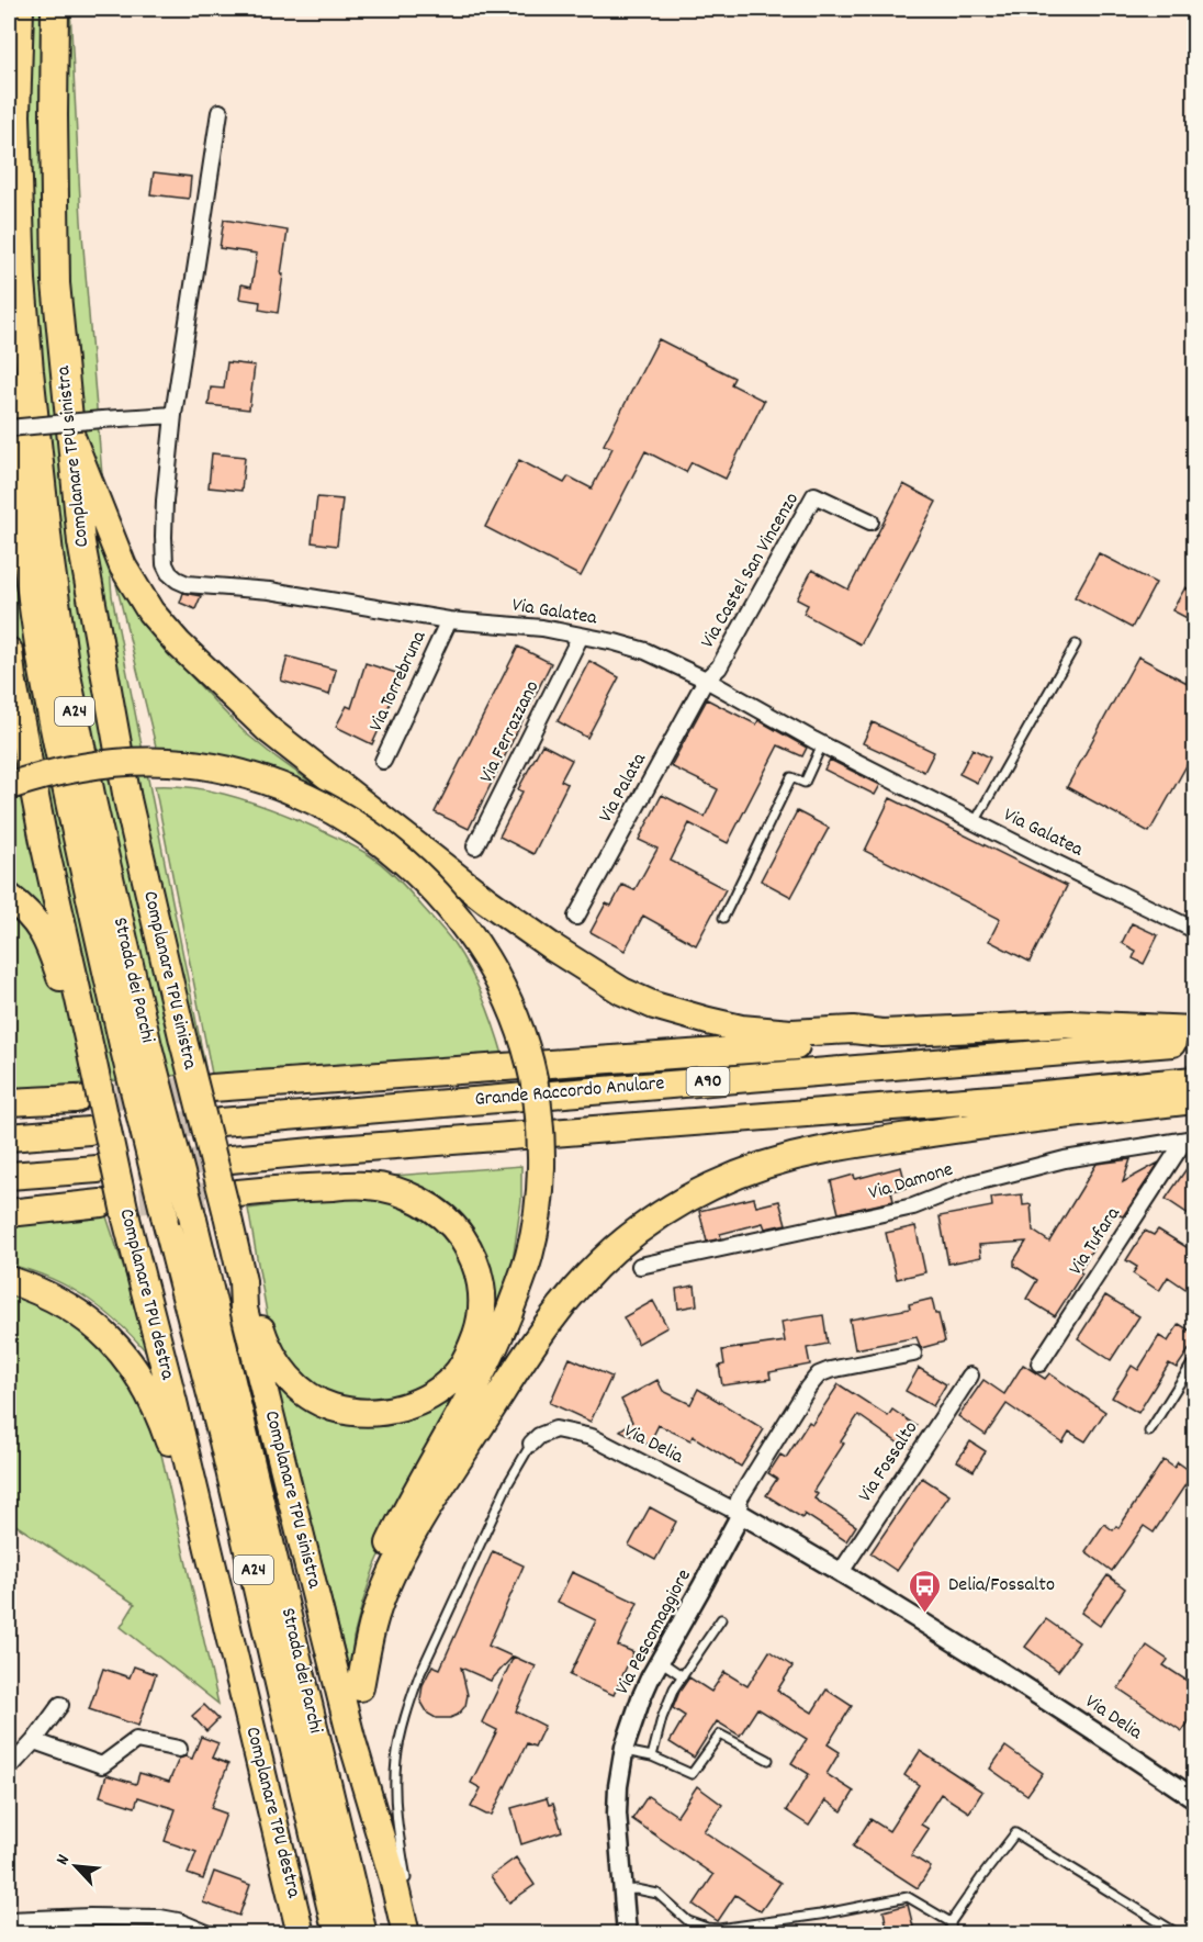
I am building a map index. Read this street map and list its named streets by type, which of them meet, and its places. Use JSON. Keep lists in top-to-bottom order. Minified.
{"streets":{"highway":["Complanare TPU sinistra","A24","Strada dei Parchi","A90","Grande Raccordo Anulare","Complanare TPU destra"],"street":["Via Castel San Vincenzo","Via Galatea","Via Torrebruna","Via Ferrazzano","Via Palata","Via Damone","Via Tufara","Via Delia","Via Fossalto","Via Pescomaggiore"]},"crossings":[["Complanare TPU sinistra","Via Delia"],["Via Castel San Vincenzo","Via Galatea"],["Via Castel San Vincenzo","Via Palata"],["Via Galatea","Via Torrebruna"],["Via Galatea","Via Ferrazzano"],["Via Galatea","Via Palata"],["Via Damone","Via Tufara"],["Via Delia","Via Fossalto"],["Via Delia","Via Pescomaggiore"]],"places":{"bus stop":["Delia/Fossalto"]},"north":"top left"}
